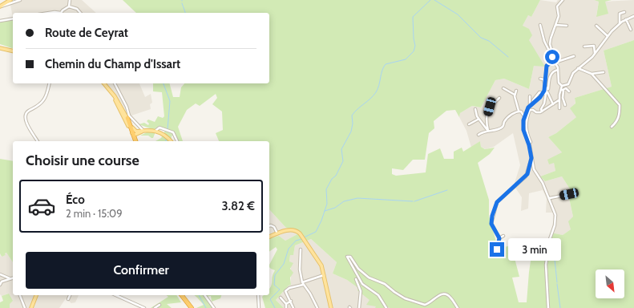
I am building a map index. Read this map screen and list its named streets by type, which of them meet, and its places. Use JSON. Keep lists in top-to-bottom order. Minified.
{"north":"bottom right","page":{"banner":["Route de Ceyrat","Chemin du Champ d'Issart"],"heading":"Choisir une course","list":[{"name":"Éco","note":"2 min · 15:09","value":"3.82 €"}],"bubble":"3 min","buttons":"Confirmer"}}
